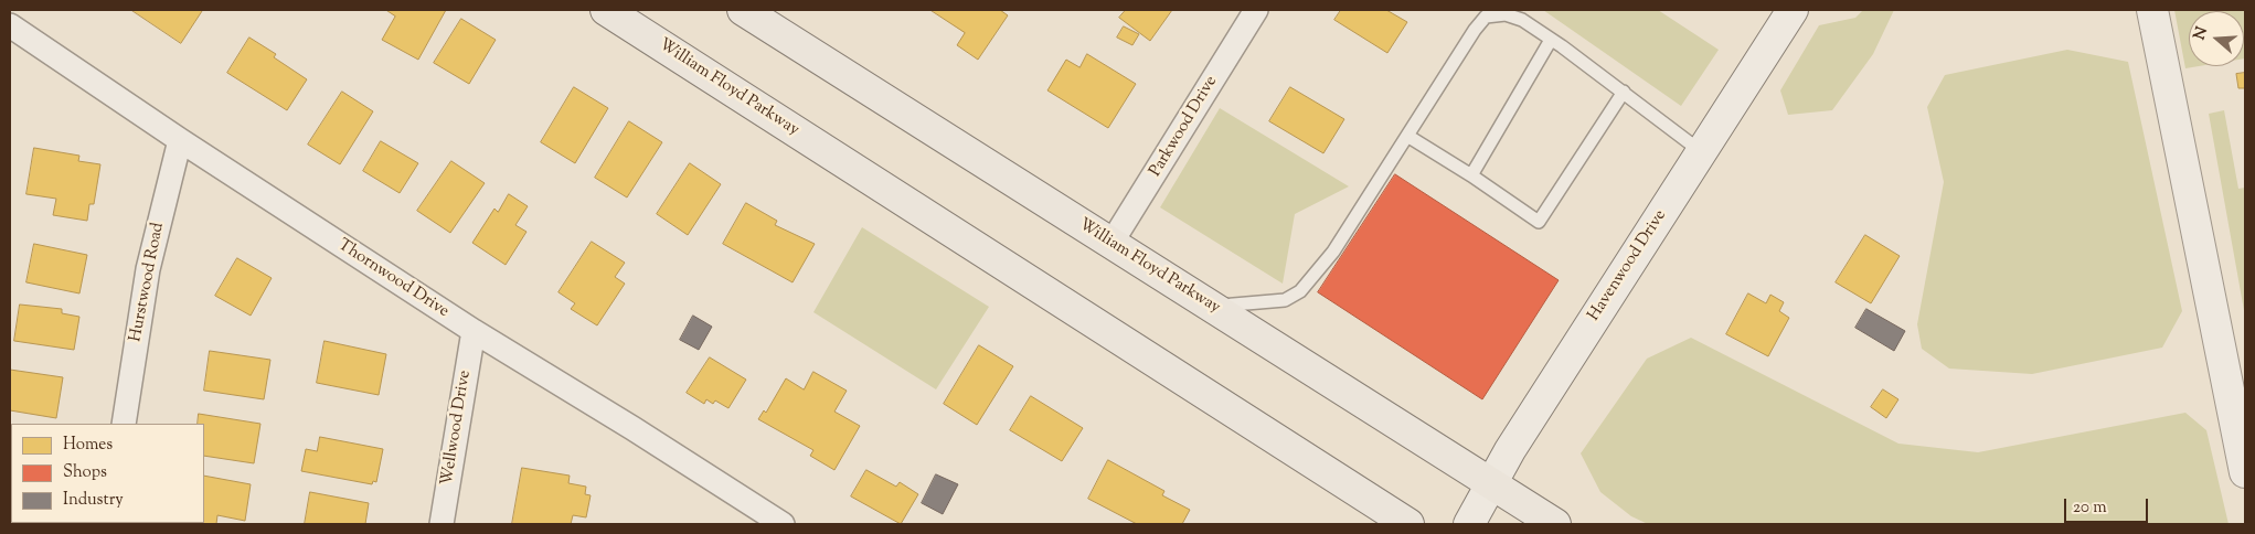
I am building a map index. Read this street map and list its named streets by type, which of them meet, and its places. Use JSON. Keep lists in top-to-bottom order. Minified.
{"streets":{"highway":["William Floyd Parkway"],"main road":["Havenwood Drive"],"street":["Parkwood Drive","Thornwood Drive","Hurstwood Road","Wellwood Drive"]},"crossings":[["William Floyd Parkway","Parkwood Drive"],["William Floyd Parkway","Havenwood Drive"],["Thornwood Drive","Hurstwood Road"],["Thornwood Drive","Wellwood Drive"]],"legend":["Homes","Shops","Industry"],"scale_bar":"20 m","north":"left"}
